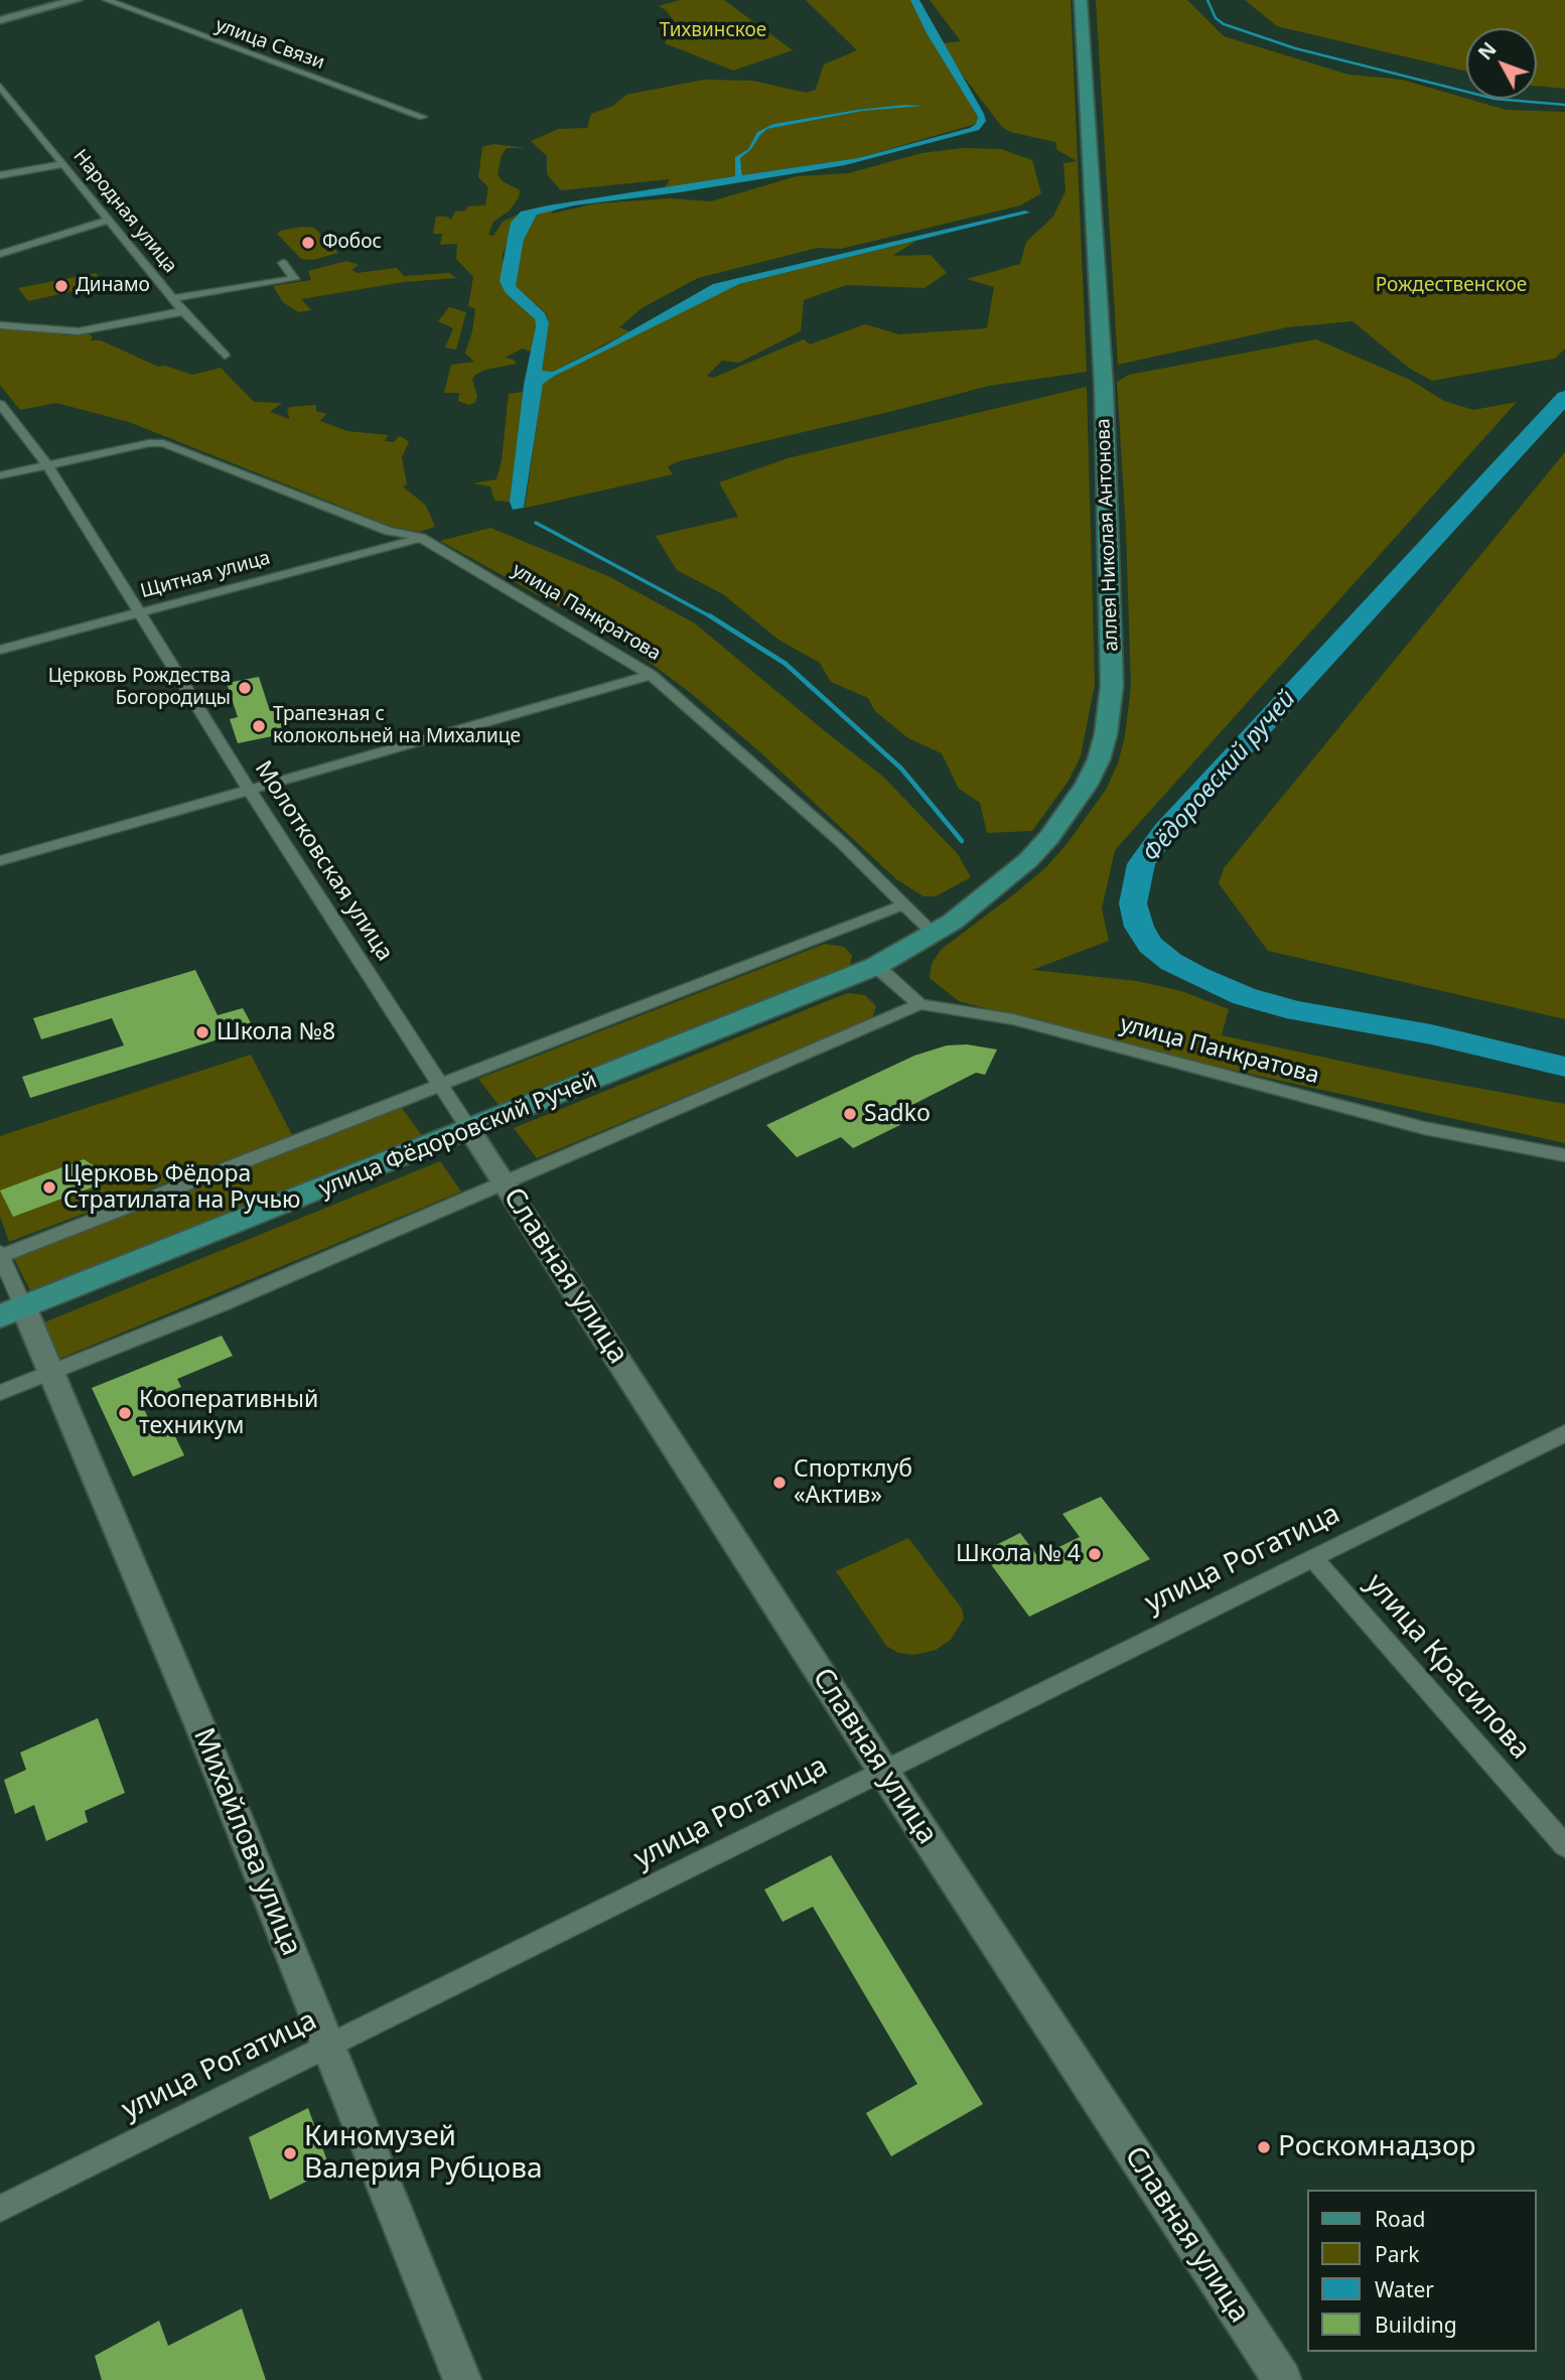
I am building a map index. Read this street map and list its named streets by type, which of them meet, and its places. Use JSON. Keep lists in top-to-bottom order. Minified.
{"streets":{"main road":["аллея Николая Антонова","улица Фёдоровский Ручей"],"street":["улица Связи","Народная улица","Щитная улица","улица Панкратова","Молотковская улица","Славная улица","улица Рогатица","улица Красилова","Михайлова улица"]},"crossings":[["аллея Николая Антонова","улица Панкратова"],["аллея Николая Антонова","улица Фёдоровский Ручей"],["Щитная улица","улица Панкратова"],["Щитная улица","Молотковская улица"],["улица Панкратова","Молотковская улица"],["Молотковская улица","улица Фёдоровский Ручей"],["Молотковская улица","Славная улица"],["улица Фёдоровский Ручей","Славная улица"],["улица Фёдоровский Ручей","Михайлова улица"],["Славная улица","улица Рогатица"],["улица Рогатица","улица Красилова"],["улица Рогатица","Михайлова улица"]],"water":["Фёдоровский ручей"],"parks":["Тихвинское","Рождественское"],"places":["Фобос","Динамо","Церковь Рождества Богородицы","Трапезная с колокольней на Михалице","Школа №8","Sadko","Церковь Фёдора Стратилата на Ручью","Кооперативный техникум","Спортклуб «Актив»","Школа № 4","Роскомнадзор","Киномузей Валерия Рубцова"],"legend":["Road","Park","Water","Building"],"north":"top left"}
